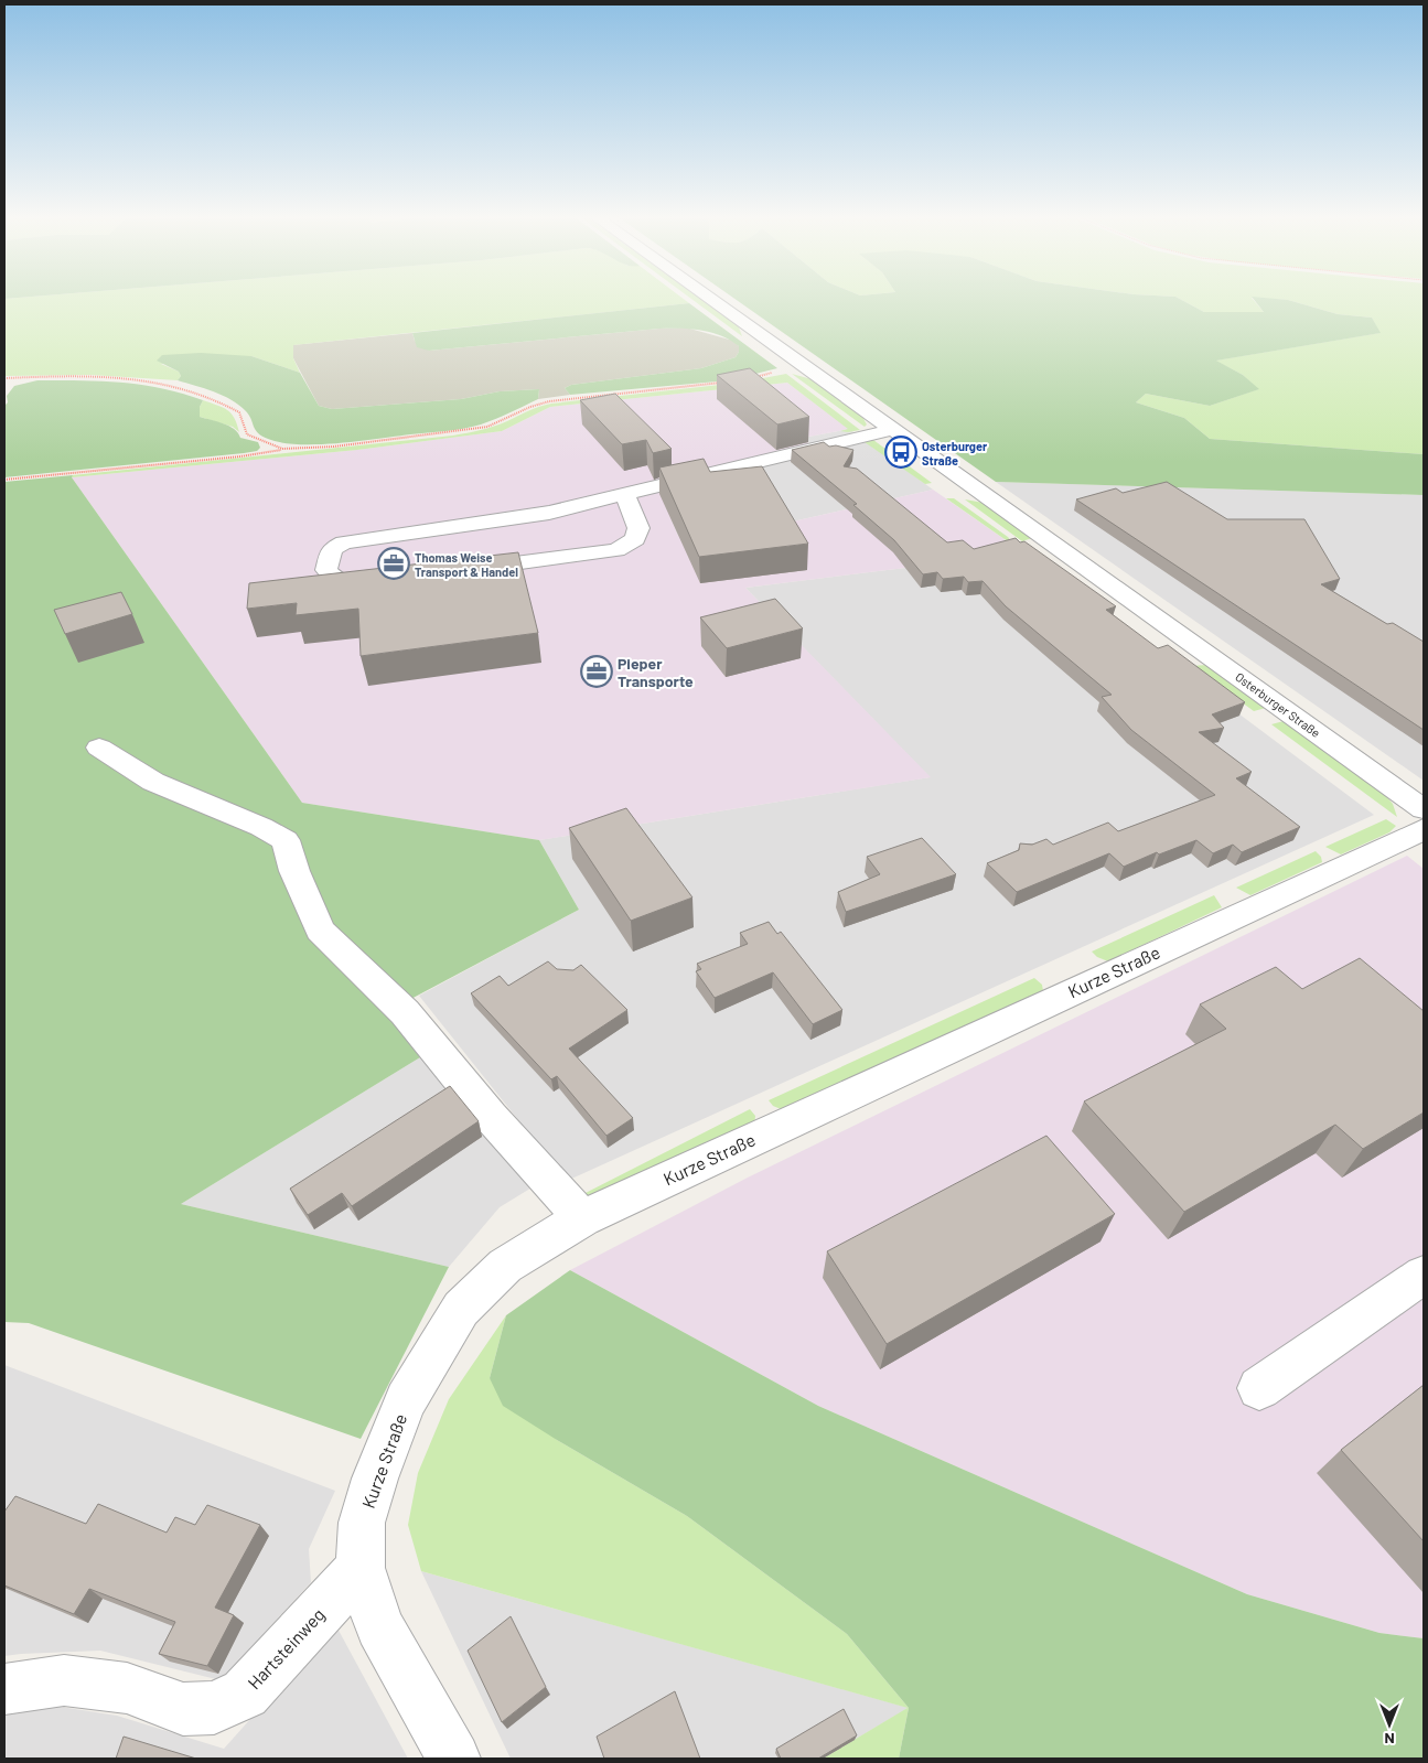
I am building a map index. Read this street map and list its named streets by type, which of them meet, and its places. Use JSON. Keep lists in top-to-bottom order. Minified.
{"streets":{"street":["Osterburger Straße","Kurze Straße","Hartsteinweg"]},"crossings":[["Kurze Straße","Hartsteinweg"]],"places":{"bus stop":["Osterburger Straße"],"office":["Thomas Weise Transport & Handel","Pieper Transporte"]},"north":"bottom"}
